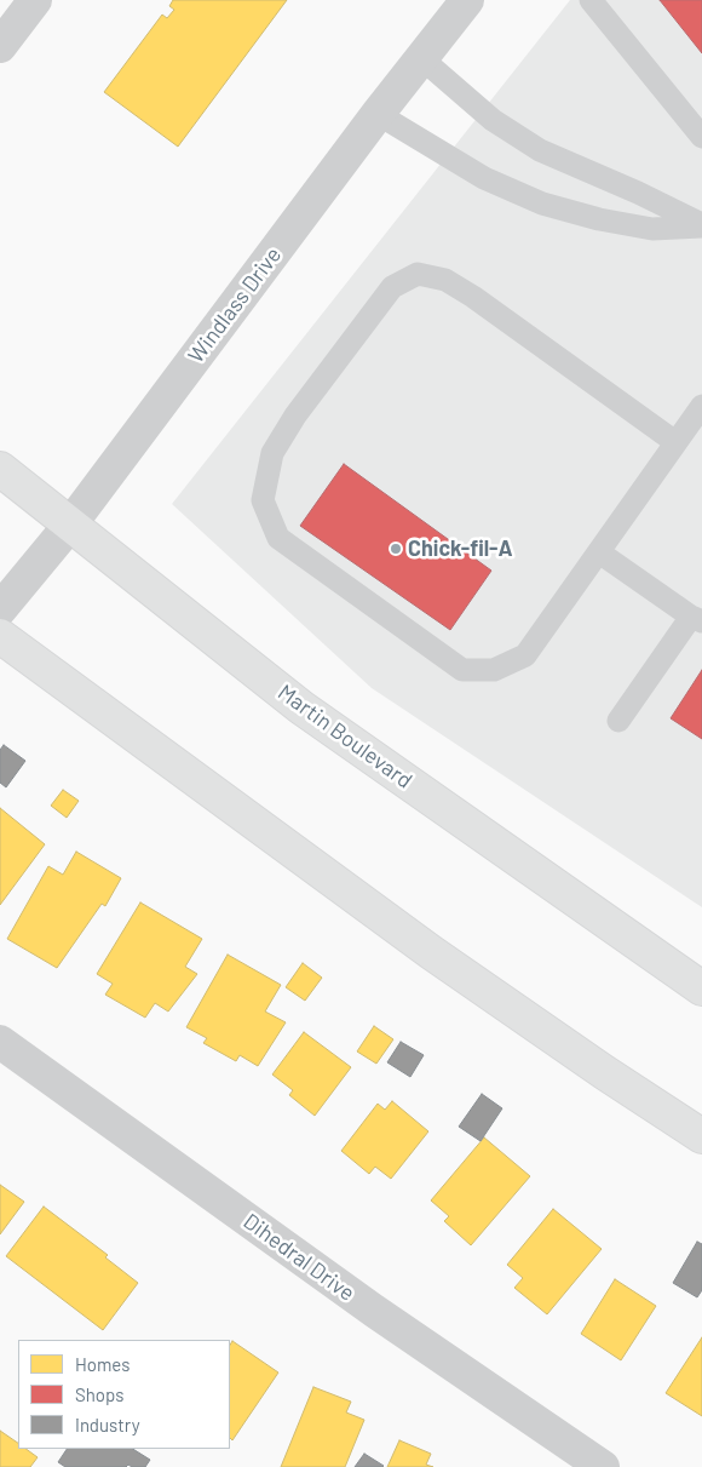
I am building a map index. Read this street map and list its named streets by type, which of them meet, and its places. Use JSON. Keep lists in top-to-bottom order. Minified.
{"streets":{"main road":["Martin Boulevard"],"street":["Windlass Drive","Dihedral Drive"]},"crossings":[["Windlass Drive","Martin Boulevard"]],"places":["Chick-fil-A"],"legend":["Homes","Shops","Industry"]}
